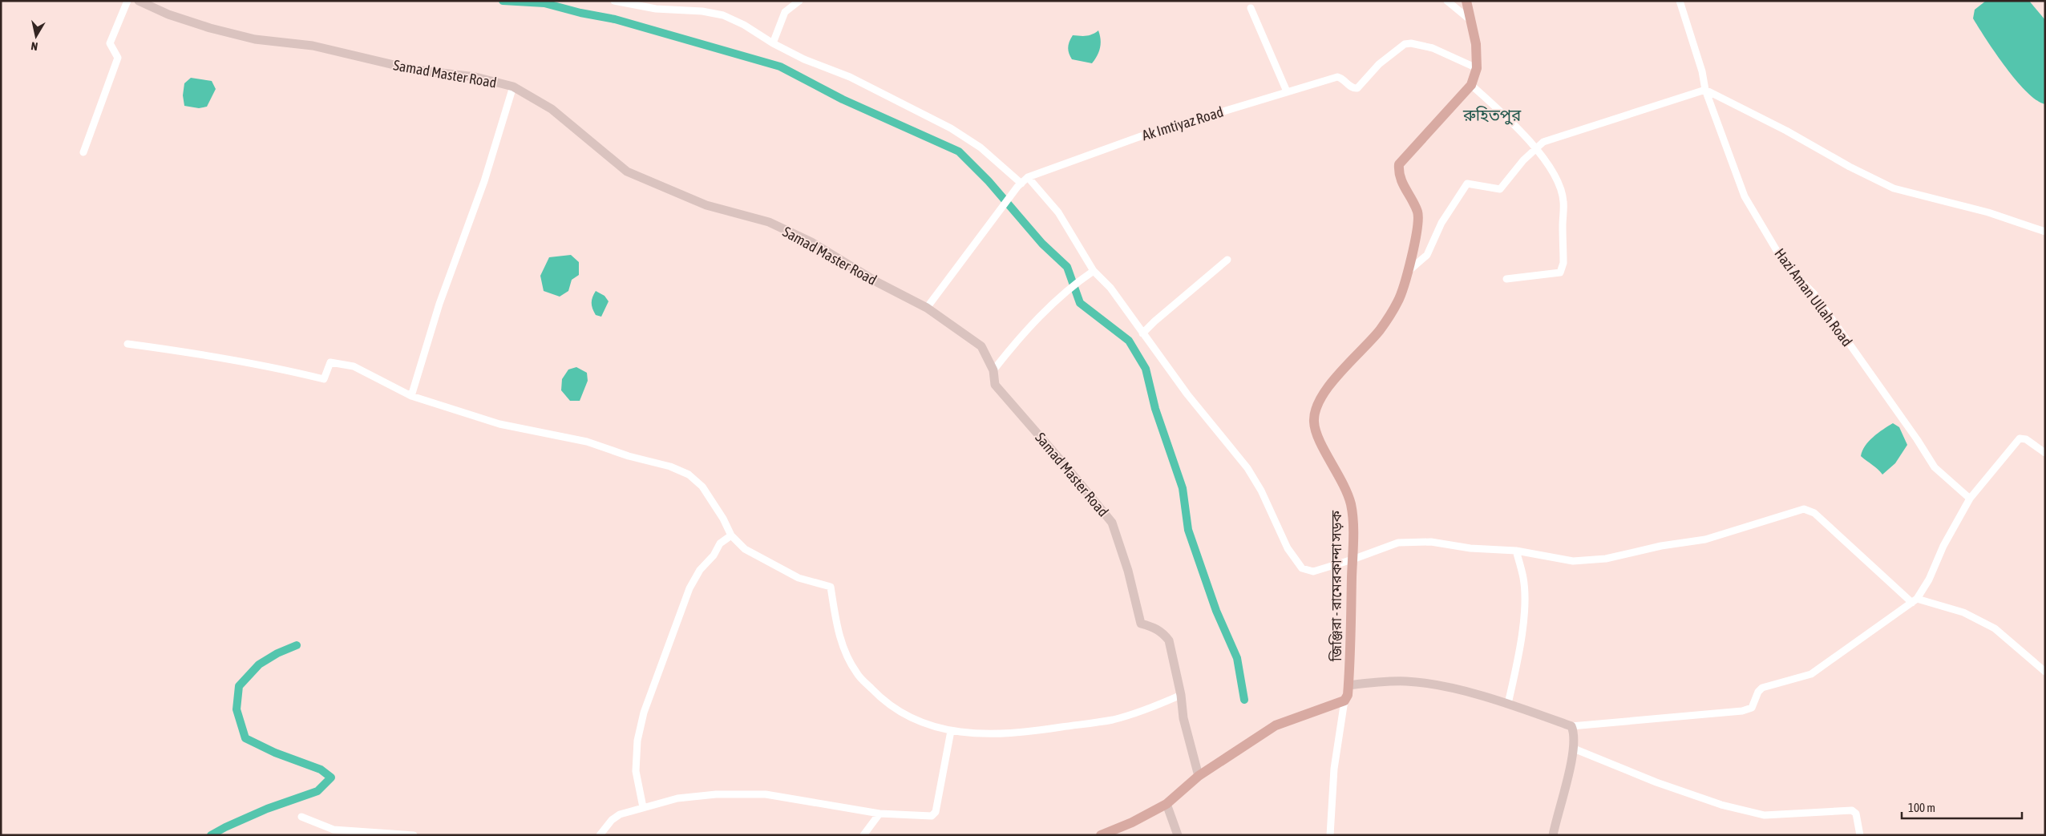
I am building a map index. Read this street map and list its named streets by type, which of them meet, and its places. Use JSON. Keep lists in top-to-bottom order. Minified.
{"streets":{"main road":["জিঞ্জিরা - রামেরকান্দা সড়ক"],"street":["Samad Master Road","Ak Imtiyaz Road","Hazi Aman Ullah Road"]},"crossings":[["Samad Master Road","Ak Imtiyaz Road"],["Ak Imtiyaz Road","জিঞ্জিরা - রামেরকান্দা সড়ক"]],"districts":["রুহিতপুর"],"scale_bar":"100 m","north":"bottom"}
